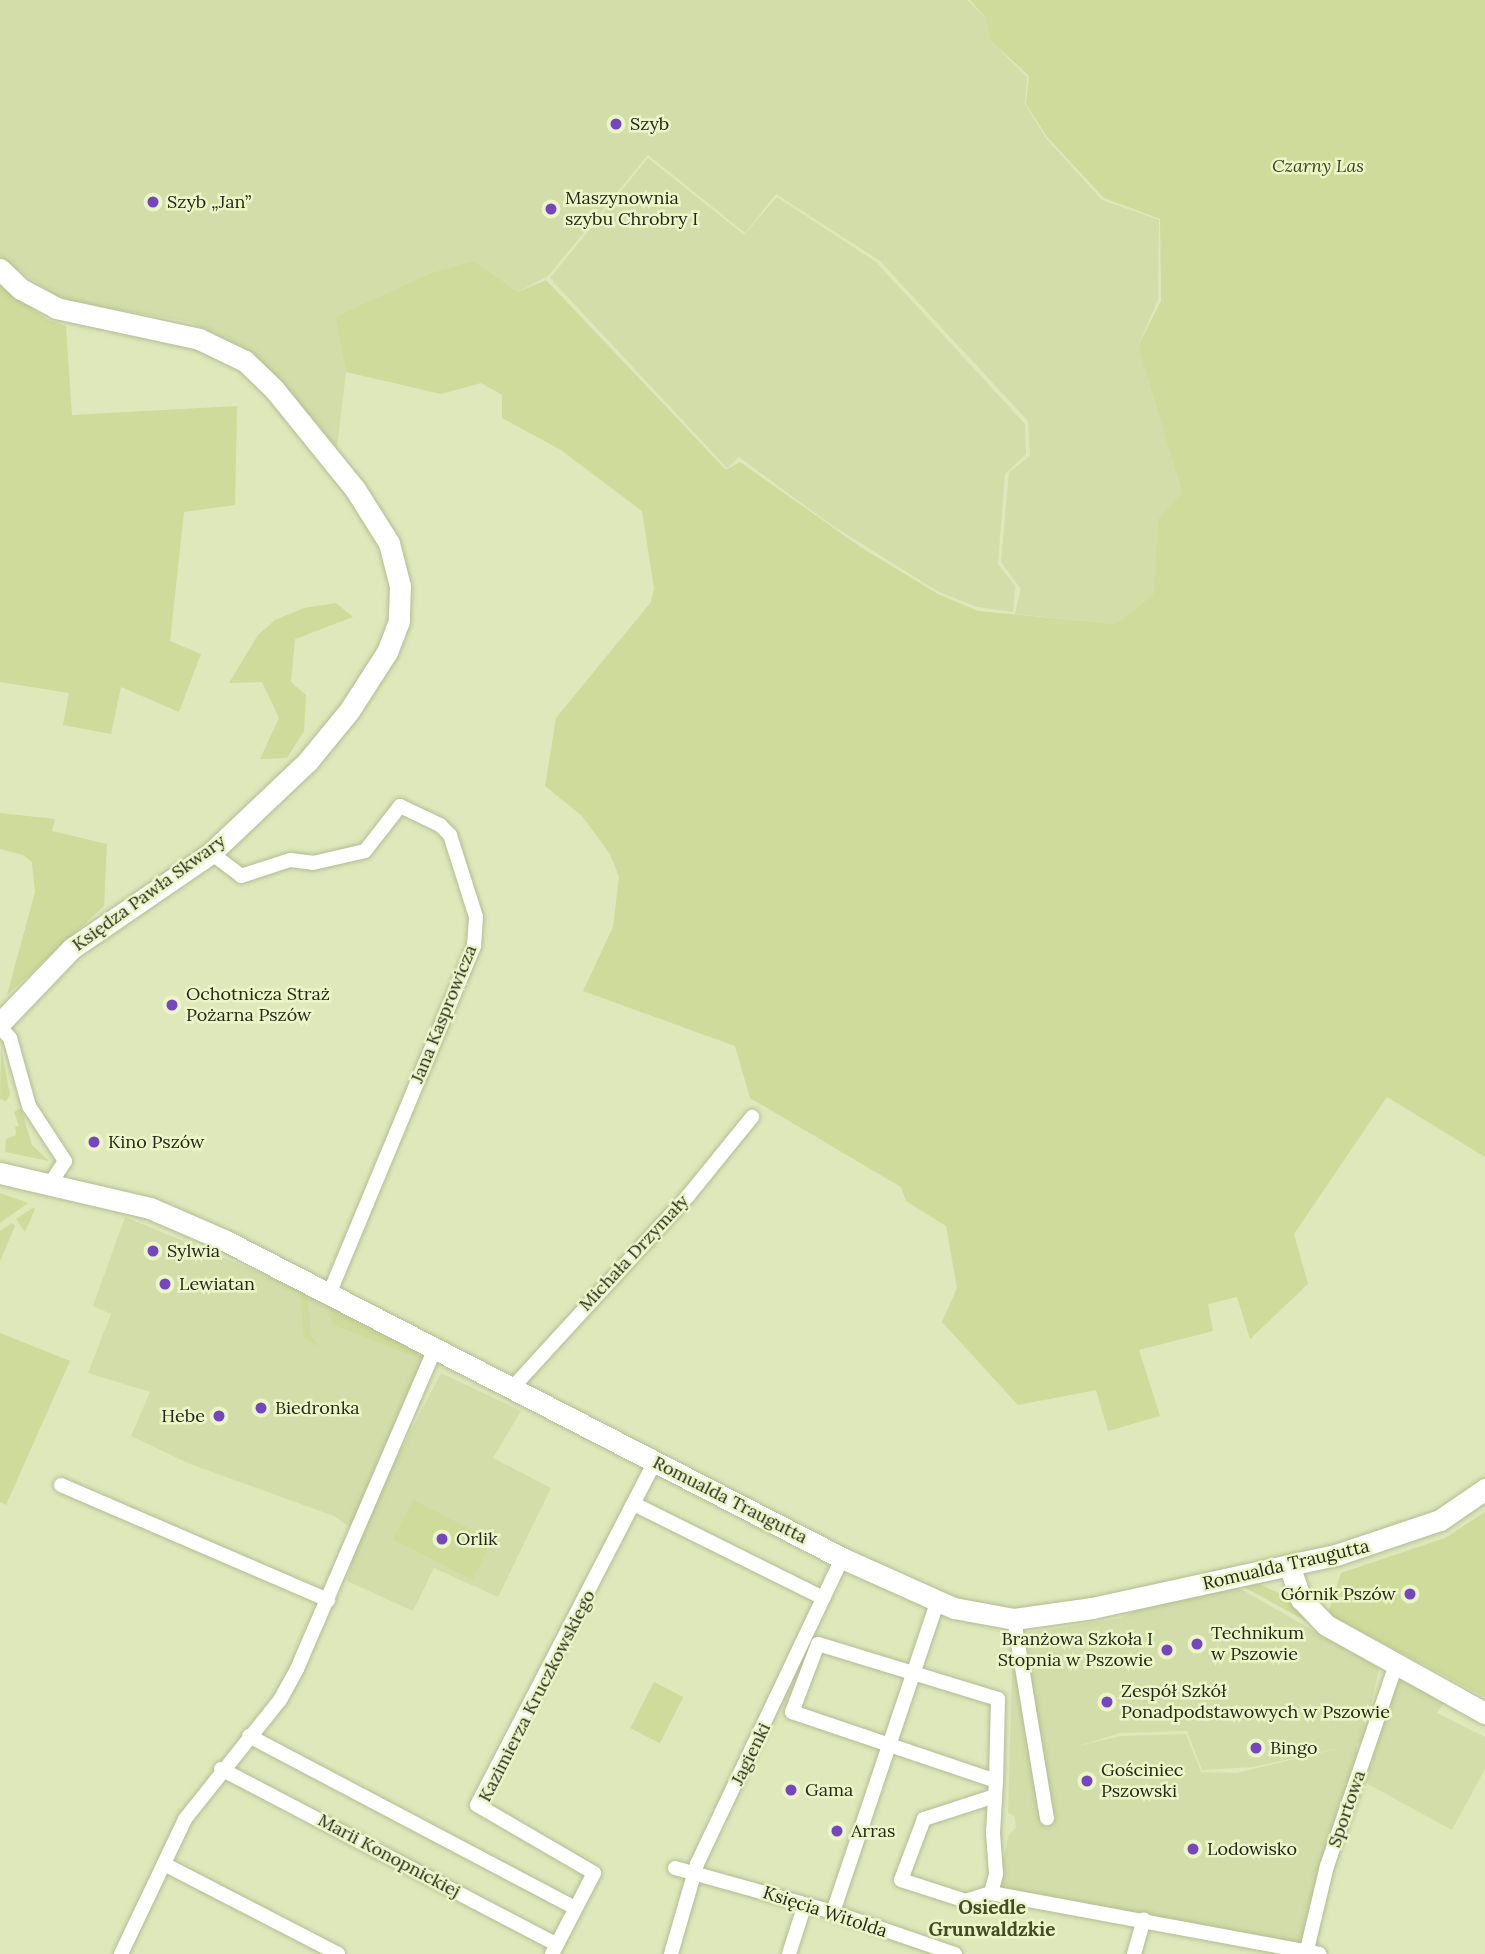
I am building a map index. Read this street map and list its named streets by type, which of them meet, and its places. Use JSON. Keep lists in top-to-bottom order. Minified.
{"streets":{"street":["Księdza Pawła Skwary","Jana Kasprowicza","Michała Drzymały","Romualda Traugutta","Kazimierza Kruczkowskiego","Jagienki","Sportowa","Marii Konopnickiej","Księcia Witolda"]},"crossings":[["Księdza Pawła Skwary","Jana Kasprowicza"],["Jana Kasprowicza","Romualda Traugutta"],["Michała Drzymały","Romualda Traugutta"],["Romualda Traugutta","Kazimierza Kruczkowskiego"],["Romualda Traugutta","Jagienki"],["Kazimierza Kruczkowskiego","Marii Konopnickiej"],["Jagienki","Księcia Witolda"]],"districts":["Osiedle Grunwaldzkie"],"parks":["Czarny Las"],"places":["Szyb","Szyb „Jan”","Maszynownia szybu Chrobry I","Ochotnicza Straż Pożarna Pszów","Kino Pszów","Sylwia","Lewiatan","Biedronka","Hebe","Orlik","Górnik Pszów","Technikum w Pszowie","Branżowa Szkoła I Stopnia w Pszowie","Zespół Szkół Ponadpodstawowych w Pszowie","Bingo","Gościniec Pszowski","Gama","Arras","Lodowisko"]}
